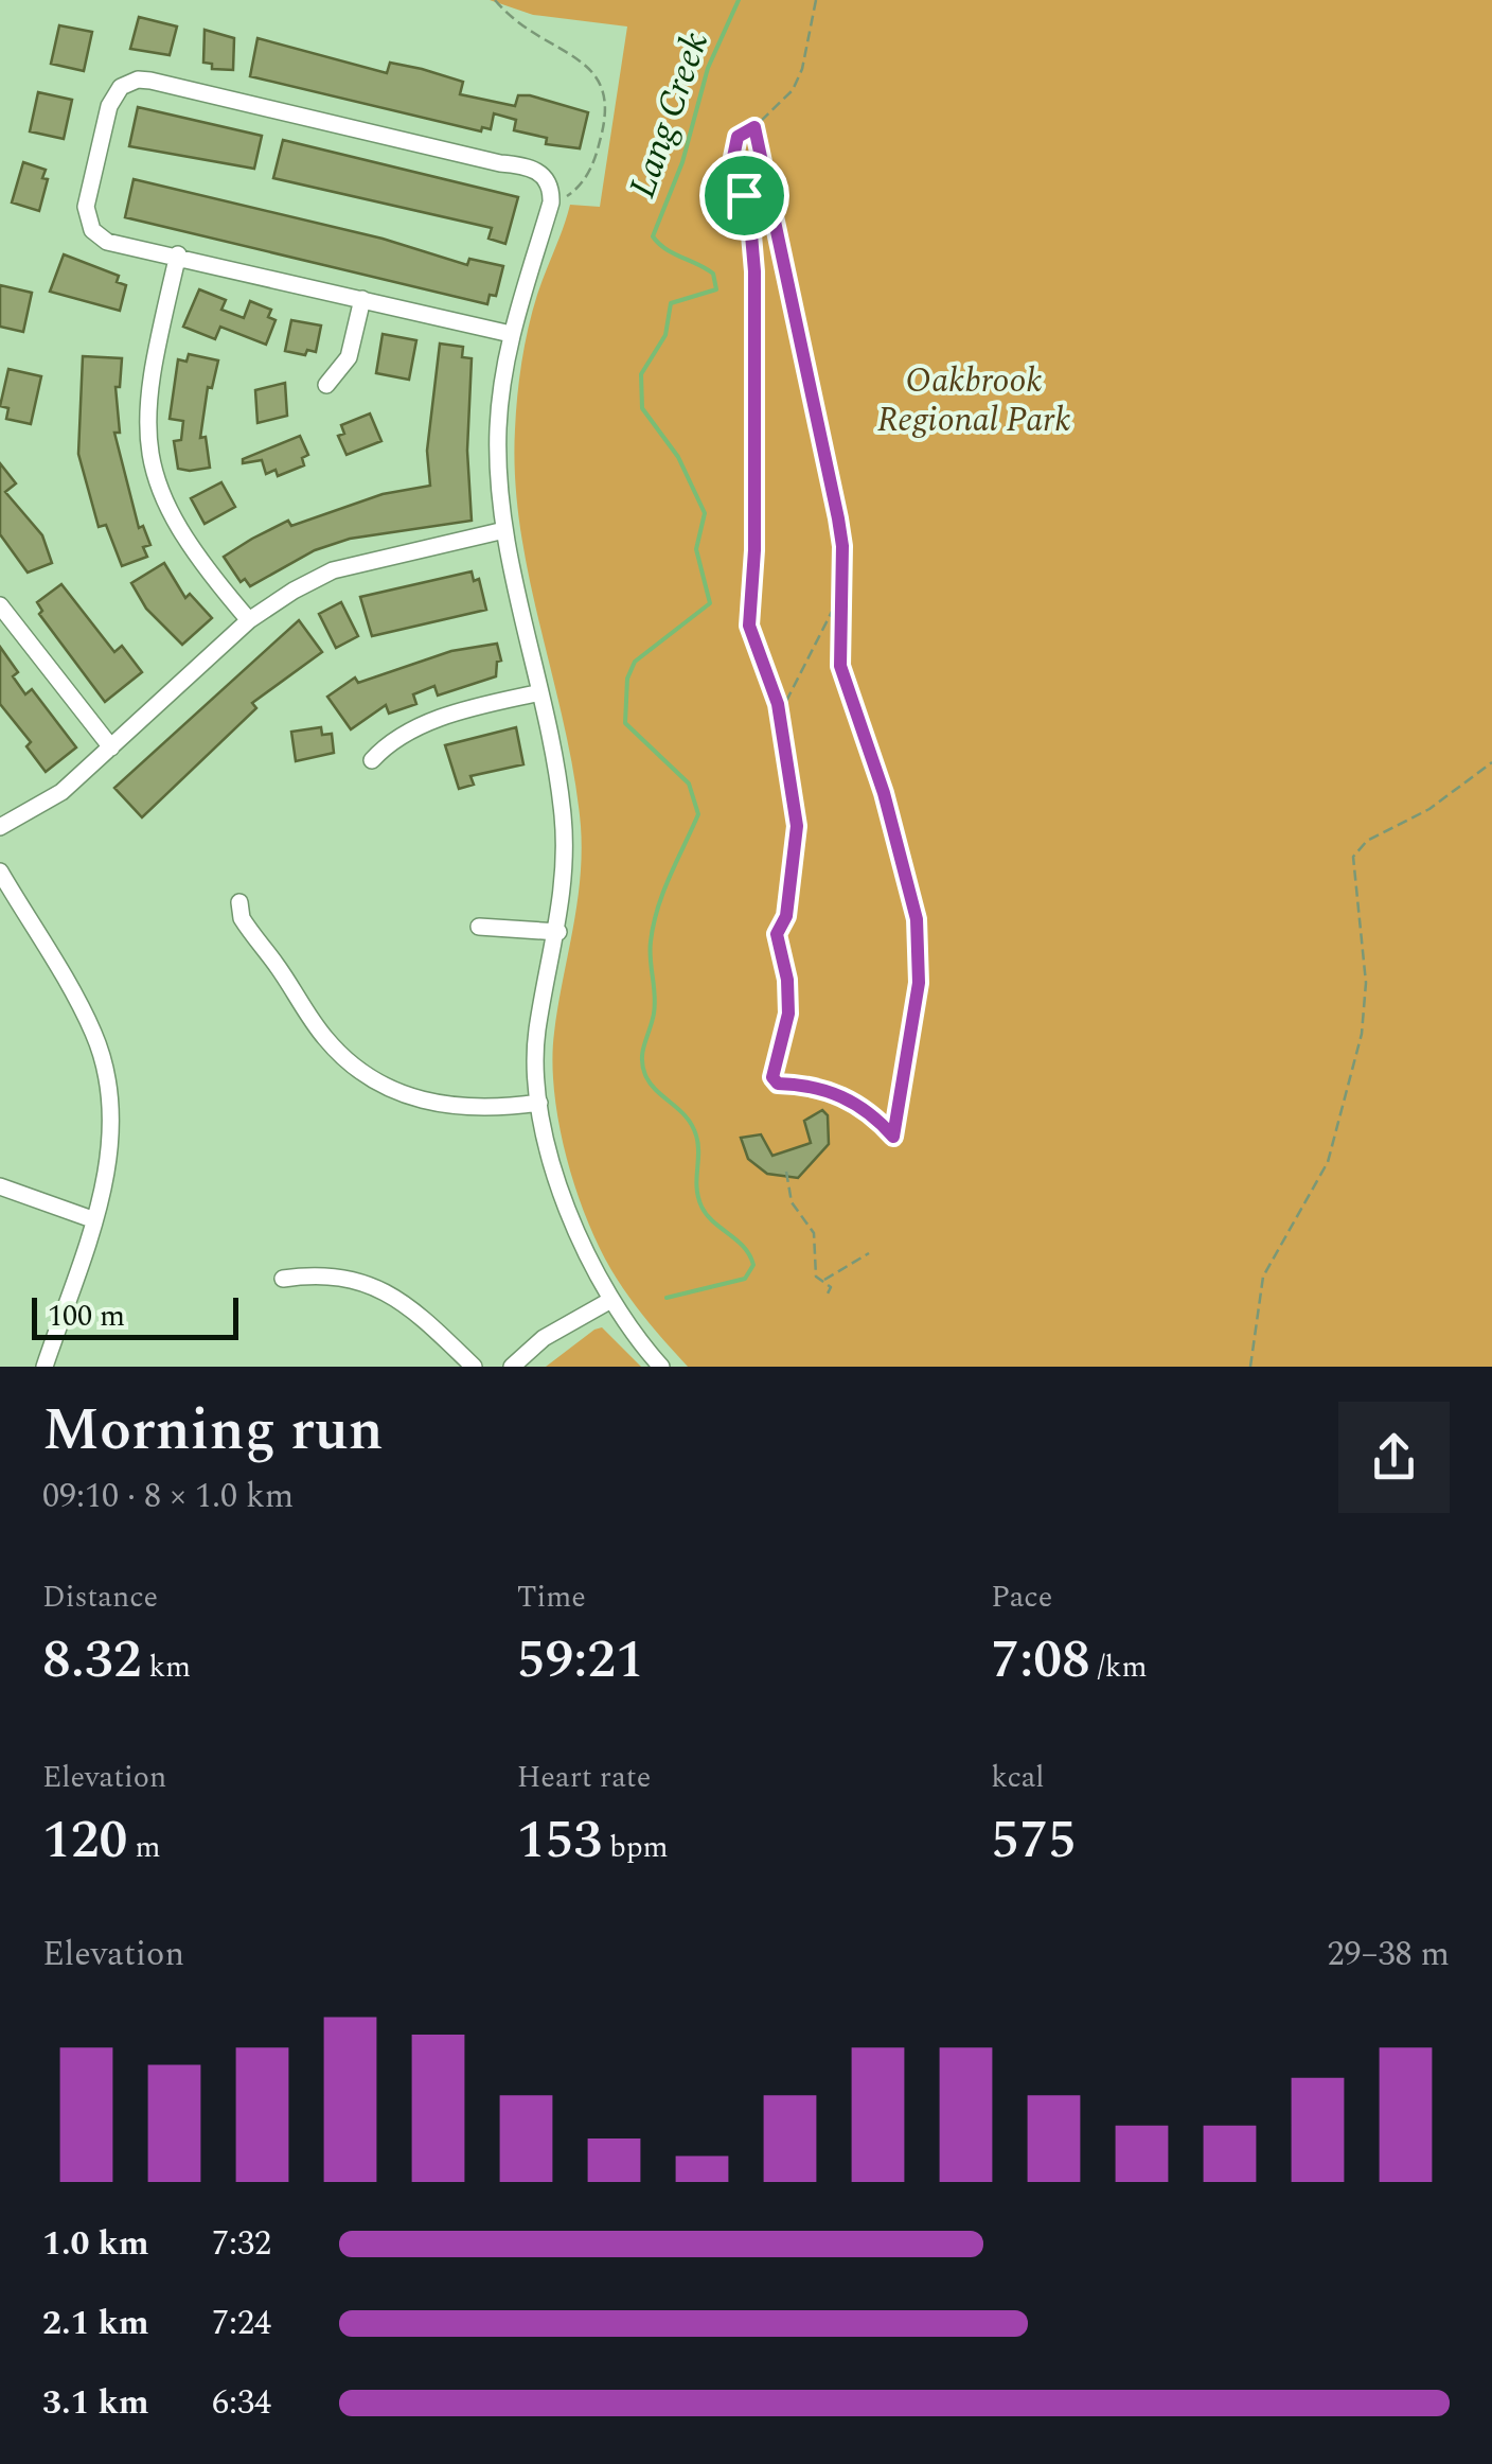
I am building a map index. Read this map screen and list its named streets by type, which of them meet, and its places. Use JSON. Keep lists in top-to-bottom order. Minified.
{"water":["Lang Creek"],"parks":["Oakbrook Regional Park"],"scale_bar":"100 m","page":{"scale":"100 m","heading":["Morning run","09:10 · 8 × 1.0 km"],"stats":[["Distance","8.32 km"],["Time","59:21"],["Pace","7:08 /km"],["Elevation","120 m"],["Heart rate","153 bpm"],["kcal","575"]],"chart":["Elevation","29–38 m"],"list":[{"name":"1.0 km","note":"7:32"},{"name":"2.1 km","note":"7:24"},{"name":"3.1 km","note":"6:34"}]}}
